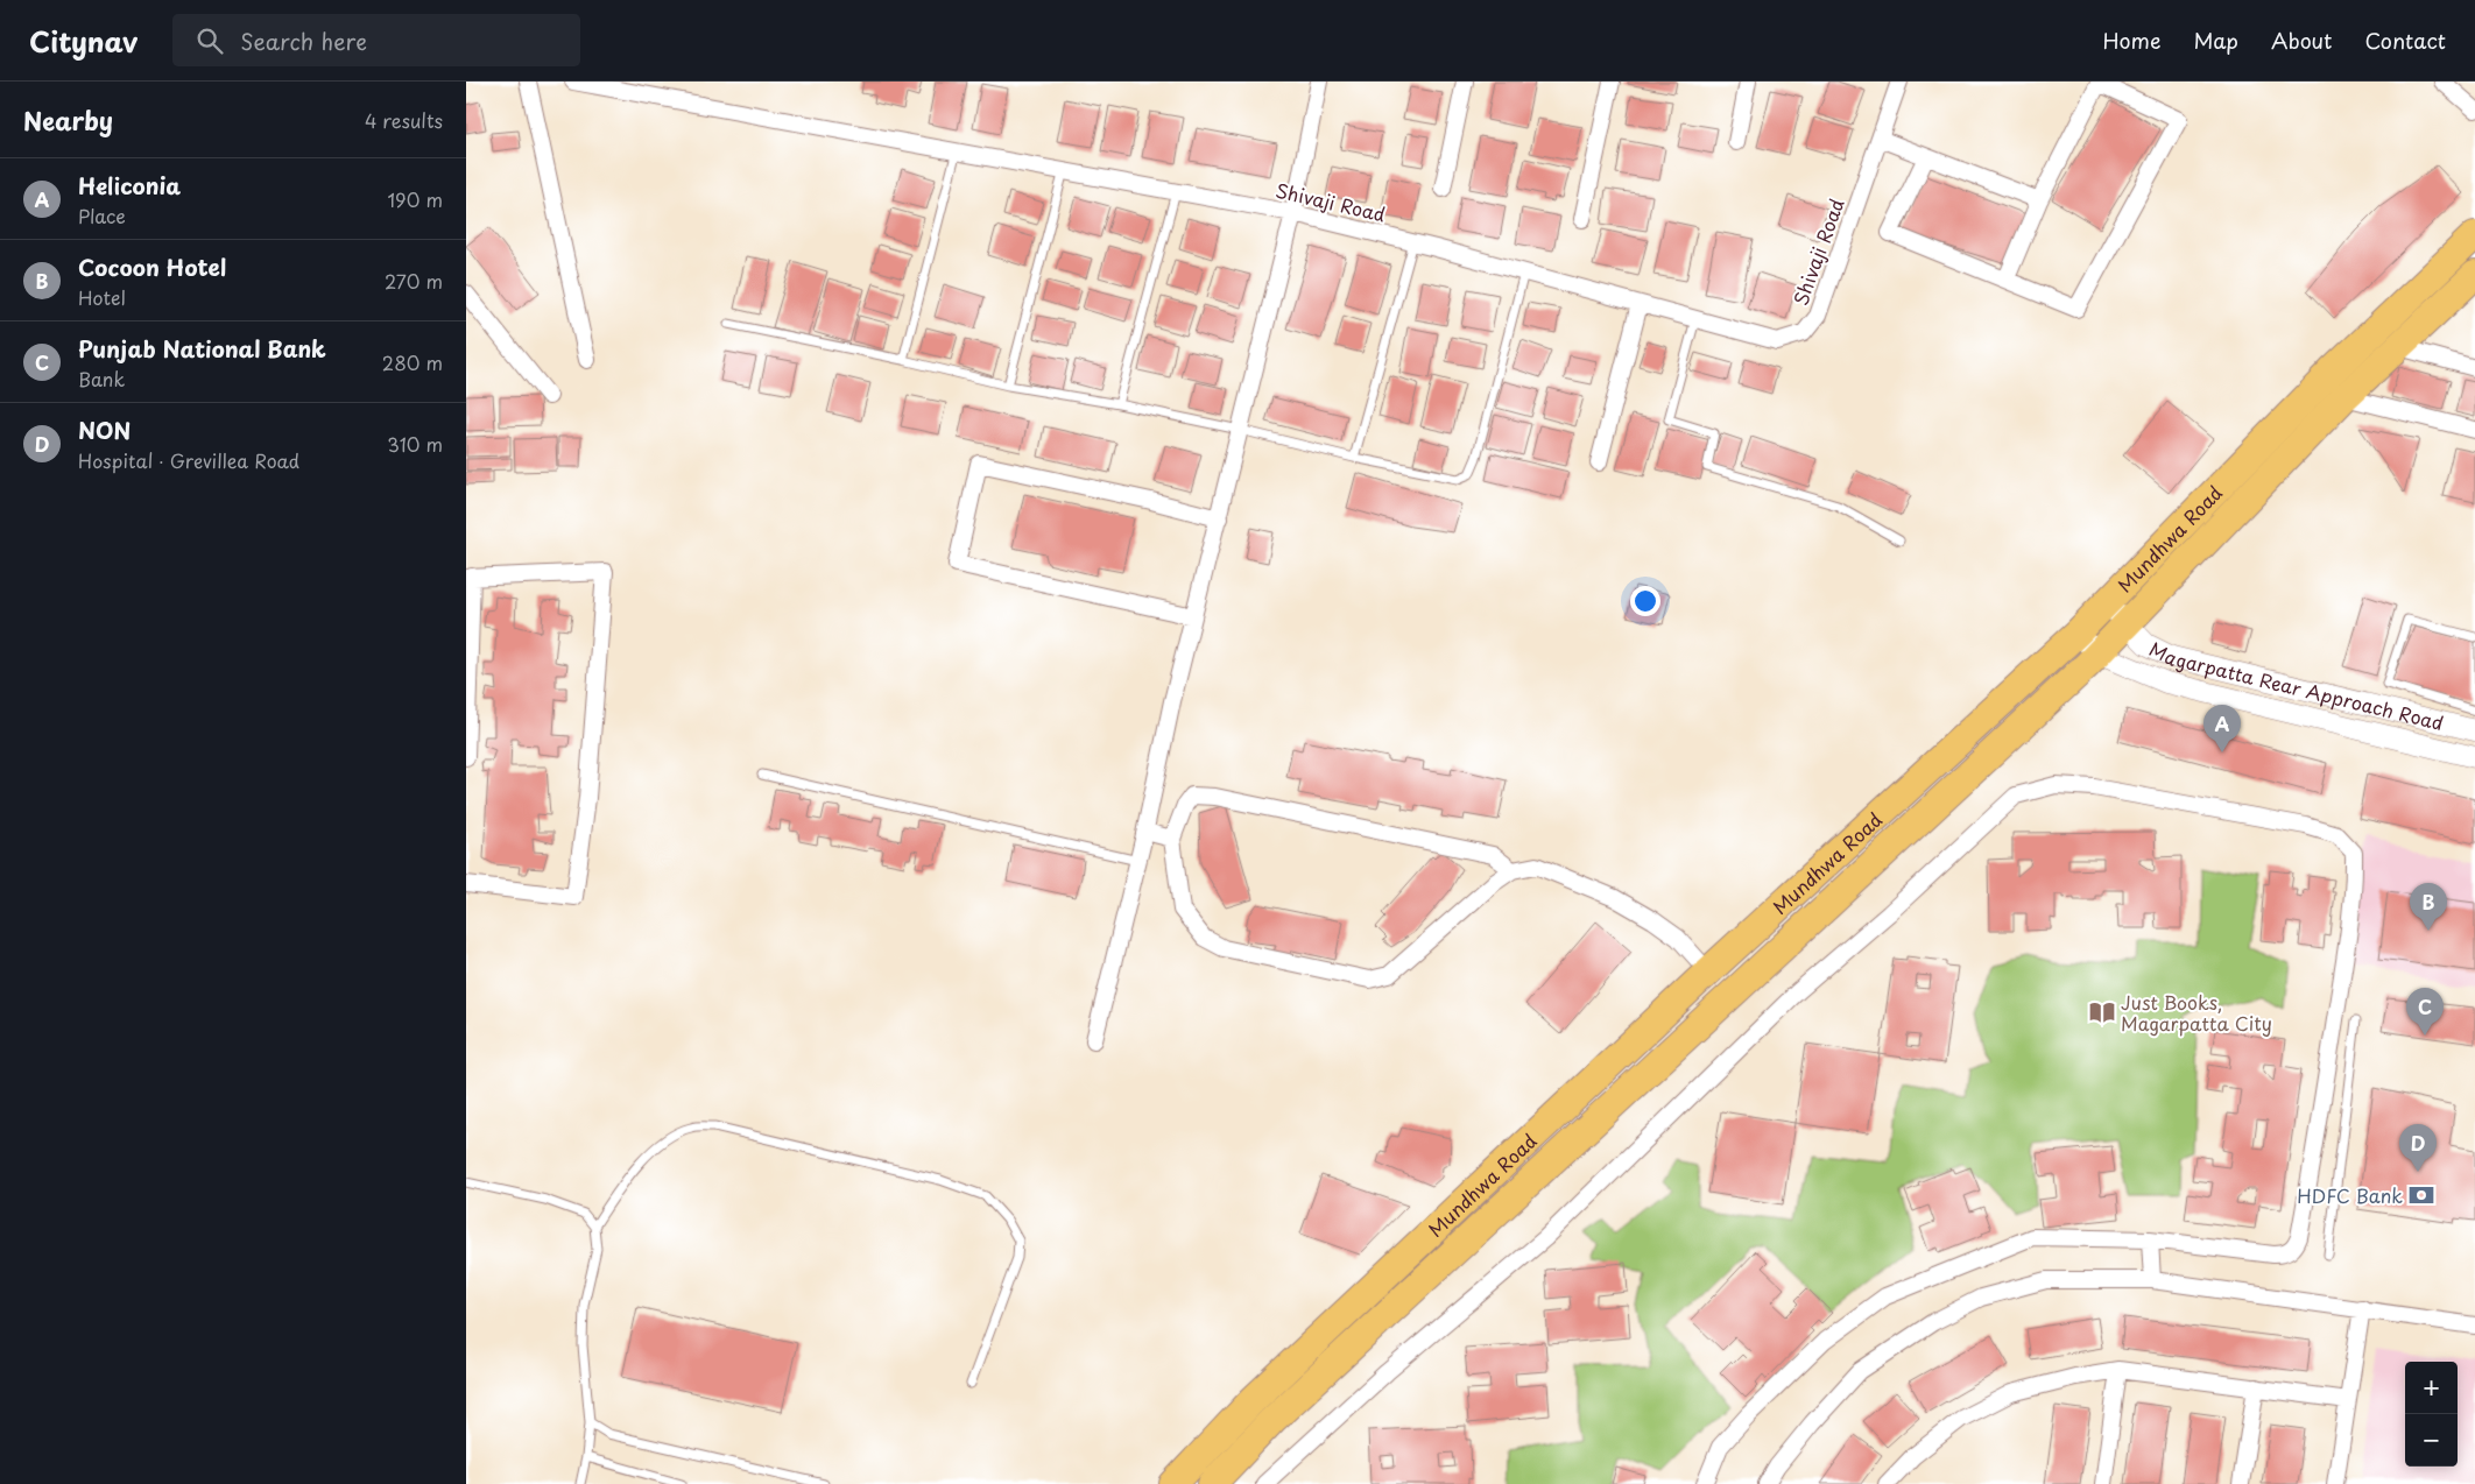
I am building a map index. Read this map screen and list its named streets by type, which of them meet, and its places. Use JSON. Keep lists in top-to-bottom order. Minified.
{"streets":{"highway":["Mundhwa Road"],"street":["Shivaji Road","Magarpatta Rear Approach Road"]},"crossings":[["Mundhwa Road","Magarpatta Rear Approach Road"]],"places":{"library":["Just Books, Magarpatta City"],"bank":["HDFC Bank"]},"page":{"header":"Citynav","search":"Search here","nav":["Home","Map","About","Contact"],"heading":["Nearby","4 results"],"list":[{"mark":"A","name":"Heliconia","note":"Place","value":"190 m"},{"mark":"B","name":"Cocoon Hotel","note":"Hotel","value":"270 m"},{"mark":"C","name":"Punjab National Bank","note":"Bank","value":"280 m"},{"mark":"D","name":"NON","note":"Hospital · Grevillea Road","value":"310 m"}],"pins":["A","B","C","D"],"map_buttons":["+","−"]}}
